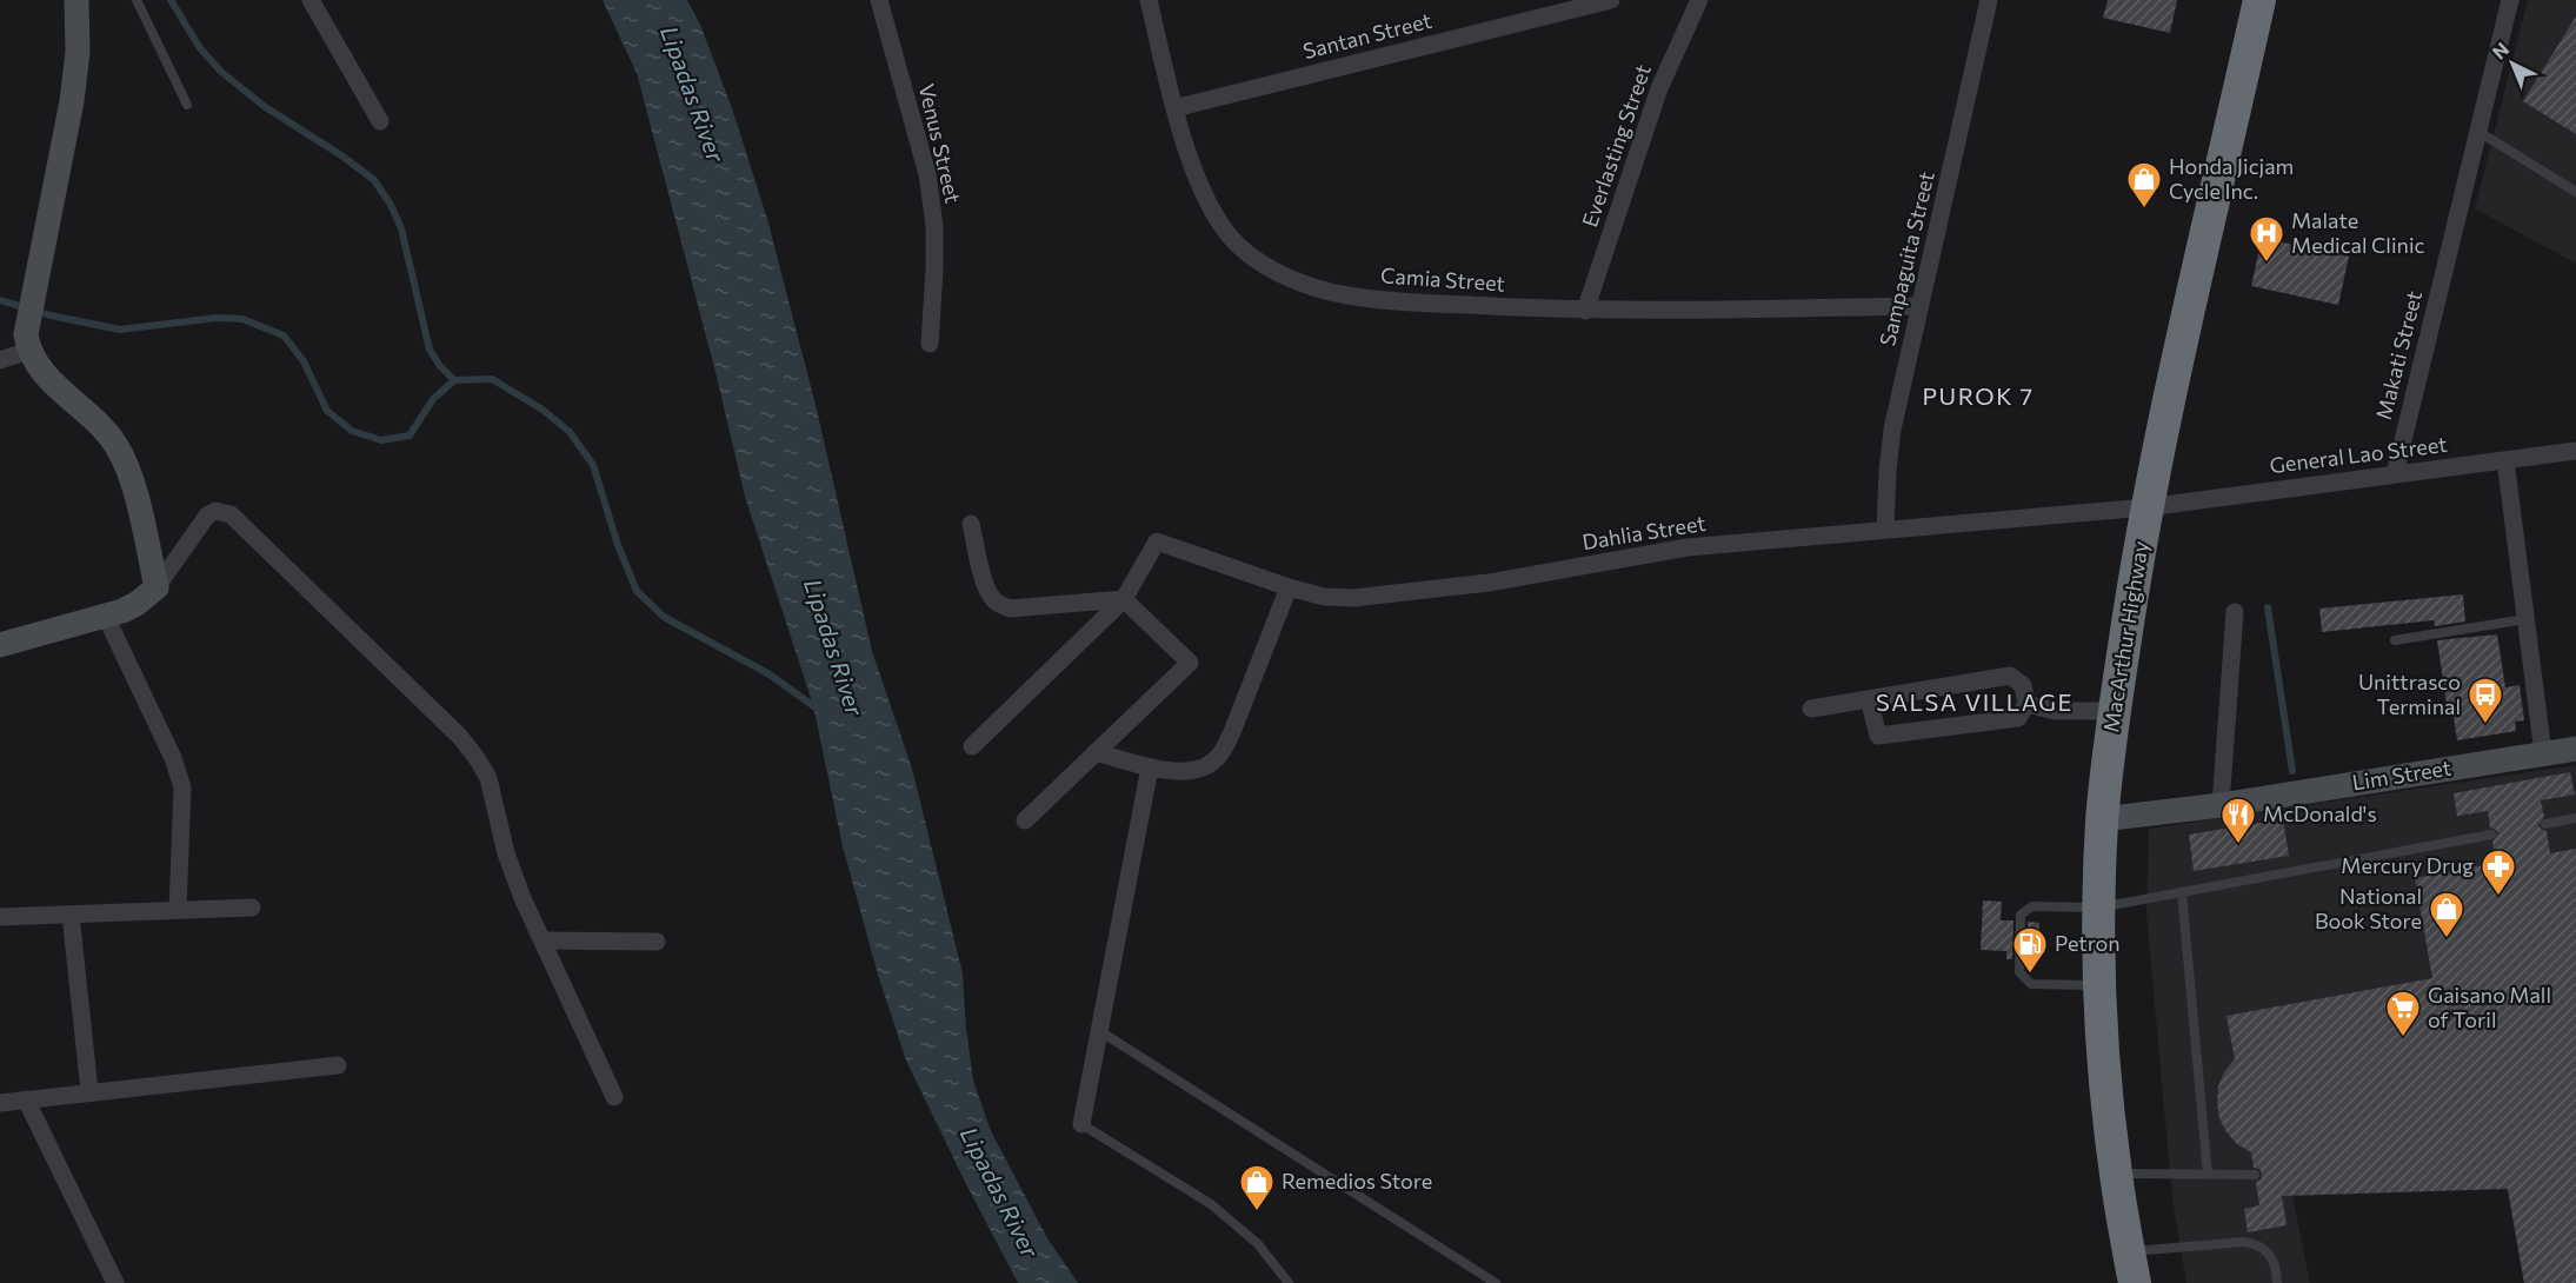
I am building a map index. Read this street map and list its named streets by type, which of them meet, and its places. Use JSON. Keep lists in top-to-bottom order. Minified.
{"streets":{"highway":["MacArthur Highway"],"street":["Santan Street","Venus Street","Everlasting Street","Sampaguita Street","Camia Street","Makati Street","General Lao Street","Dahlia Street","Lim Street"]},"crossings":[["Santan Street","Camia Street"],["Everlasting Street","Camia Street"],["Sampaguita Street","Camia Street"],["Sampaguita Street","Dahlia Street"],["Makati Street","General Lao Street"],["General Lao Street","Dahlia Street"],["General Lao Street","MacArthur Highway"],["Dahlia Street","MacArthur Highway"],["MacArthur Highway","Lim Street"]],"districts":["PUROK 7","SALSA VILLAGE"],"water":["Lipadas River"],"places":{"shop":["Honda Jicjam Cycle Inc.","National Book Store","Remedios Store"],"hospital":["Malate Medical Clinic"],"bus stop":["Unittrasco Terminal"],"restaurant":["McDonald's"],"pharmacy":["Mercury Drug"],"fuel station":["Petron"],"supermarket":["Gaisano Mall of Toril"]},"north":"top left"}
